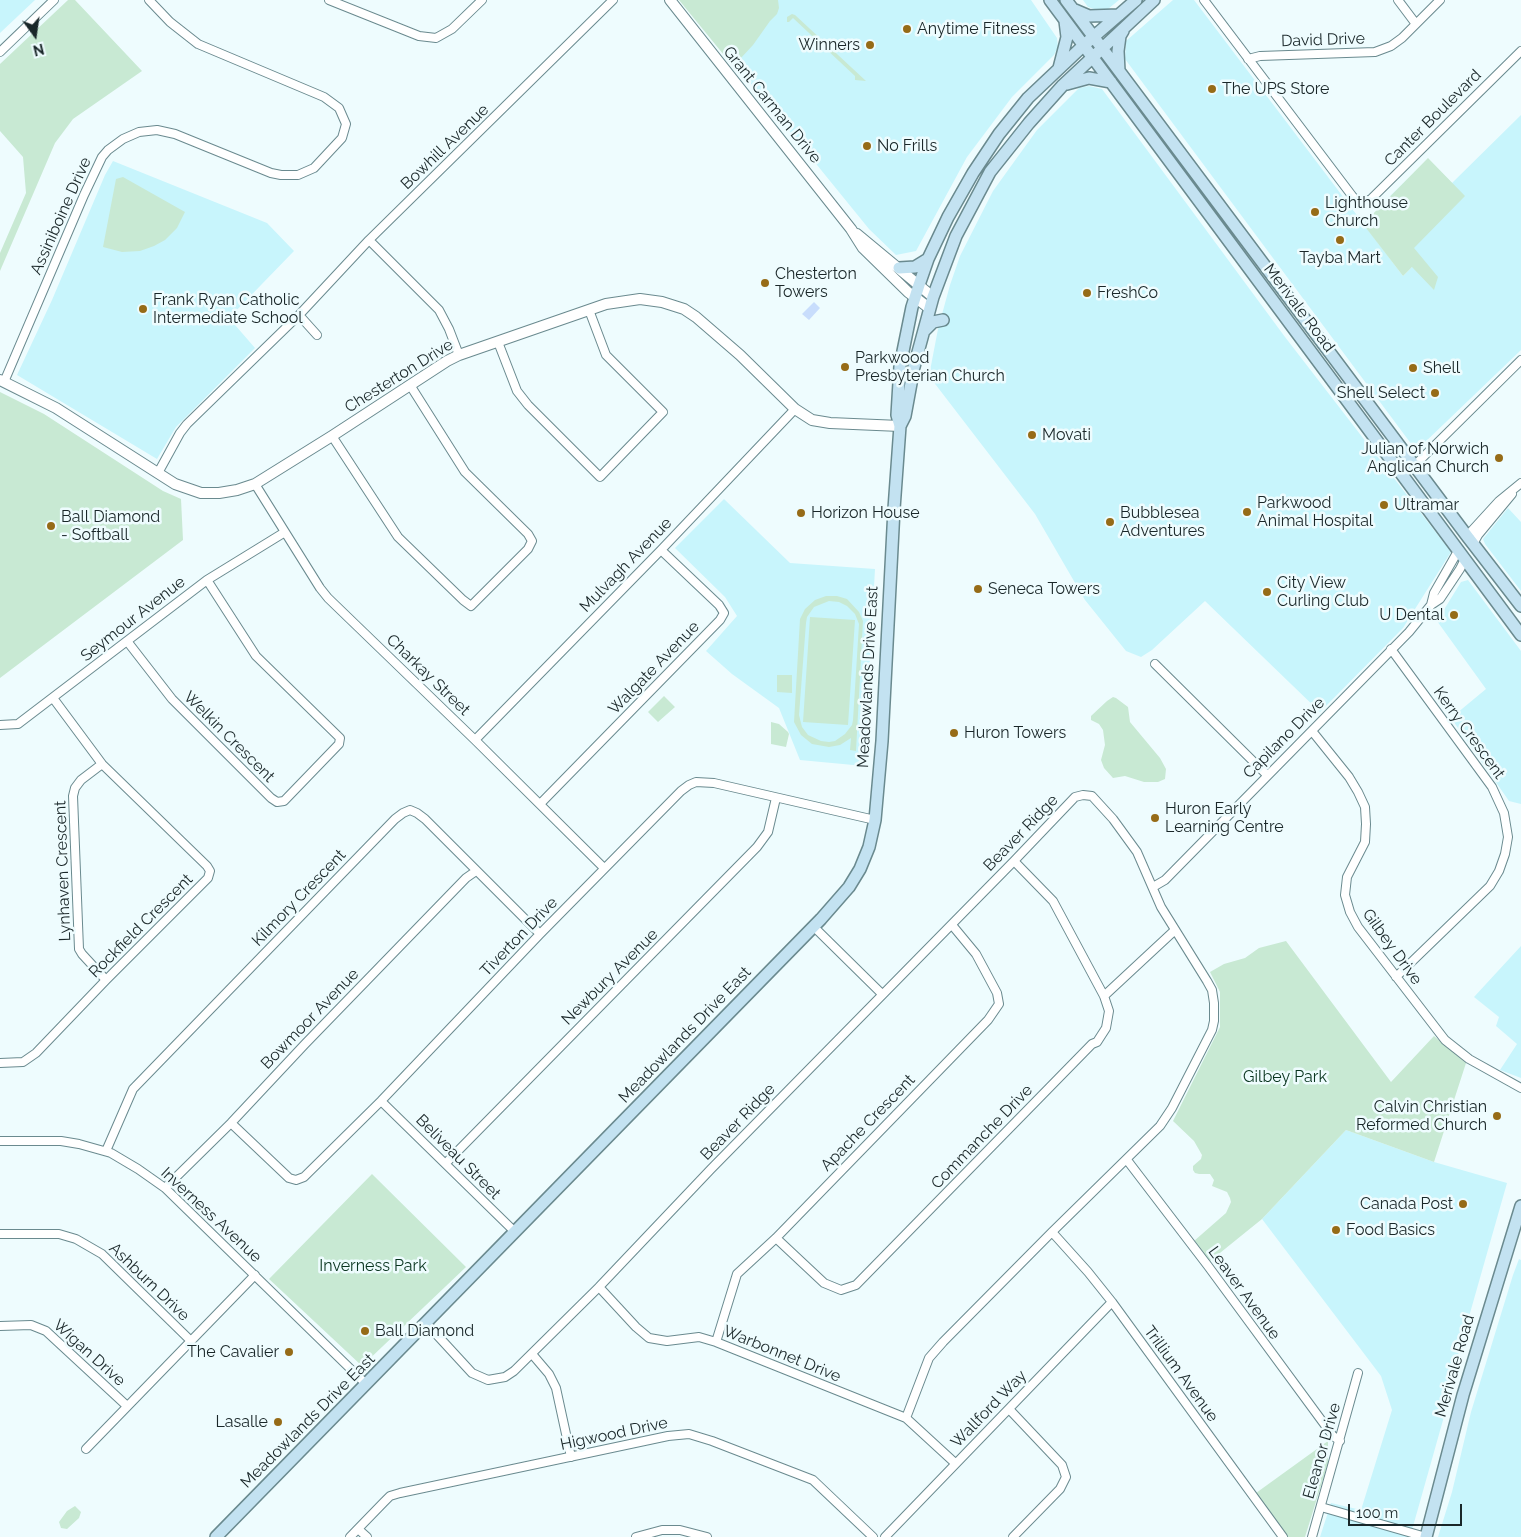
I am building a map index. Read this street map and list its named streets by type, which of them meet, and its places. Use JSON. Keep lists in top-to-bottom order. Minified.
{"streets":{"main road":["Merivale Road","Meadowlands Drive East"],"street":["David Drive","Grant Carman Drive","Canter Boulevard","Bowhill Avenue","Assiniboine Drive","Chesterton Drive","Mulvagh Avenue","Seymour Avenue","Walgate Avenue","Charkay Street","Kerry Crescent","Welkin Crescent","Capilano Drive","Beaver Ridge","Lynhaven Crescent","Kilmory Crescent","Rockfield Crescent","Tiverton Drive","Gilbey Drive","Newbury Avenue","Bowmoor Avenue","Apache Crescent","Commanche Drive","Beliveau Street","Inverness Avenue","Ashburn Drive","Leaver Avenue","Wigan Drive","Warbonnet Drive","Trillium Avenue","Wallford Way","Higwood Drive","Eleanor Drive"]},"crossings":[["David Drive","Canter Boulevard"],["Grant Carman Drive","Meadowlands Drive East"],["Bowhill Avenue","Chesterton Drive"],["Assiniboine Drive","Chesterton Drive"],["Merivale Road","Meadowlands Drive East"],["Merivale Road","Capilano Drive"],["Chesterton Drive","Mulvagh Avenue"],["Chesterton Drive","Charkay Street"],["Chesterton Drive","Meadowlands Drive East"],["Mulvagh Avenue","Walgate Avenue"],["Mulvagh Avenue","Charkay Street"],["Seymour Avenue","Charkay Street"],["Seymour Avenue","Welkin Crescent"],["Seymour Avenue","Rockfield Crescent"],["Walgate Avenue","Charkay Street"],["Charkay Street","Tiverton Drive"],["Meadowlands Drive East","Beaver Ridge"],["Meadowlands Drive East","Tiverton Drive"],["Meadowlands Drive East","Beliveau Street"],["Meadowlands Drive East","Inverness Avenue"],["Kerry Crescent","Capilano Drive"],["Kerry Crescent","Gilbey Drive"],["Capilano Drive","Beaver Ridge"],["Capilano Drive","Gilbey Drive"],["Beaver Ridge","Apache Crescent"],["Beaver Ridge","Commanche Drive"],["Beaver Ridge","Leaver Avenue"],["Beaver Ridge","Warbonnet Drive"],["Beaver Ridge","Trillium Avenue"],["Lynhaven Crescent","Rockfield Crescent"],["Kilmory Crescent","Tiverton Drive"],["Kilmory Crescent","Bowmoor Avenue"],["Kilmory Crescent","Inverness Avenue"],["Tiverton Drive","Newbury Avenue"],["Tiverton Drive","Bowmoor Avenue"],["Tiverton Drive","Beliveau Street"],["Newbury Avenue","Beliveau Street"],["Bowmoor Avenue","Inverness Avenue"],["Apache Crescent","Commanche Drive"],["Apache Crescent","Warbonnet Drive"],["Inverness Avenue","Wigan Drive"],["Ashburn Drive","Wigan Drive"],["Leaver Avenue","Eleanor Drive"],["Warbonnet Drive","Wallford Way"],["Trillium Avenue","Wallford Way"]],"parks":["Gilbey Park","Inverness Park"],"places":["Anytime Fitness","Winners","The UPS Store","No Frills","Lighthouse Church","Tayba Mart","Chesterton Towers","FreshCo","Frank Ryan Catholic Intermediate School","Parkwood Presbyterian Church","Shell","Shell Select","Movati","Julian of Norwich Anglican Church","Ultramar","Parkwood Animal Hospital","Horizon House","Bubblesea Adventures","Ball Diamond - Softball","Seneca Towers","City View Curling Club","U Dental","Huron Towers","Huron Early Learning Centre","Calvin Christian Reformed Church","Canada Post","Food Basics","Ball Diamond","The Cavalier","Lasalle"],"scale_bar":"100 m","north":"bottom"}
